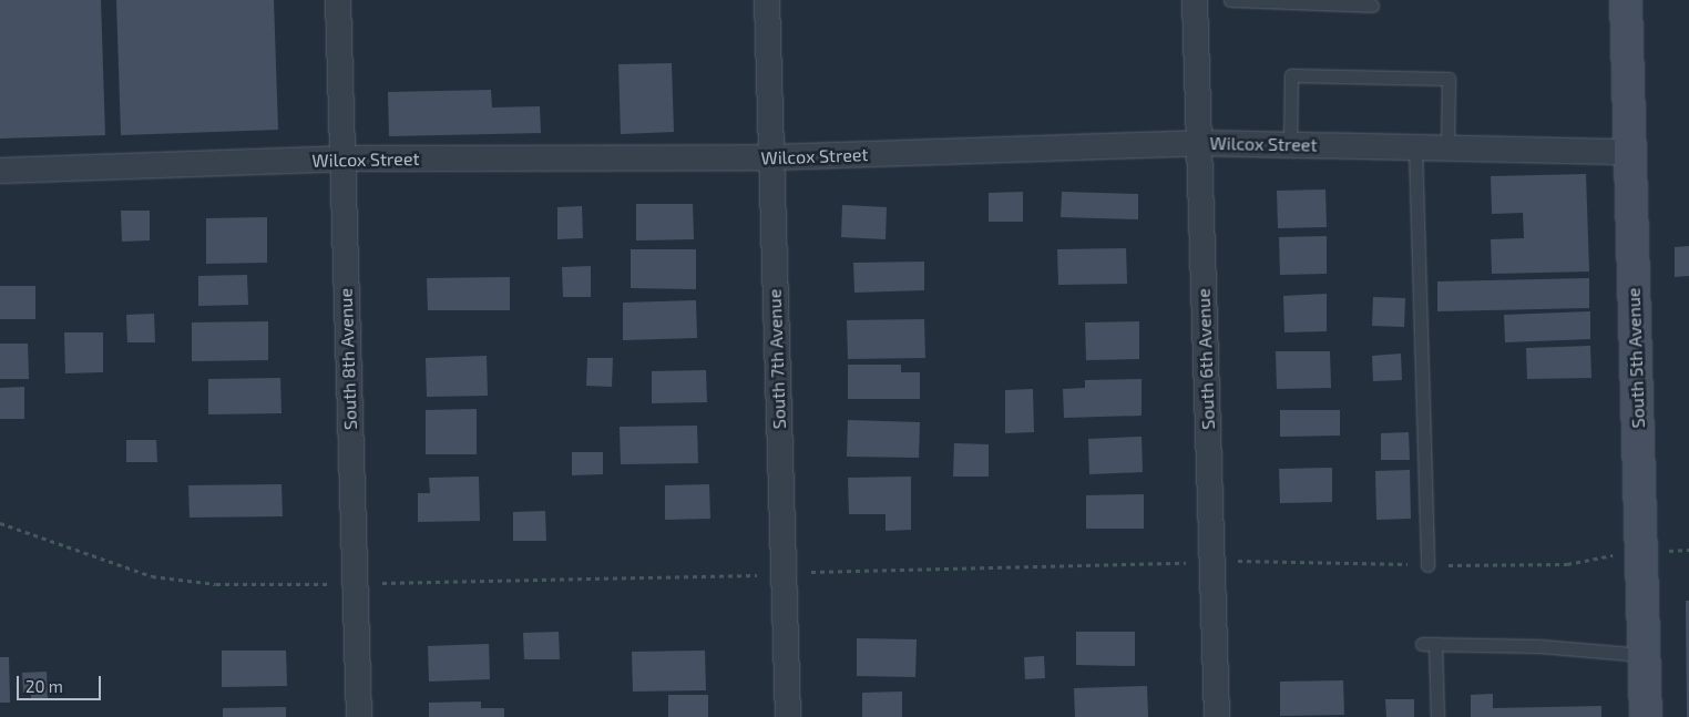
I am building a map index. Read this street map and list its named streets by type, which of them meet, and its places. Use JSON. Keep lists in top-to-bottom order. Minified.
{"streets":{"street":["Wilcox Street","South 5th Avenue","South 8th Avenue","South 7th Avenue","South 6th Avenue"]},"crossings":[["Wilcox Street","South 5th Avenue"],["Wilcox Street","South 8th Avenue"],["Wilcox Street","South 7th Avenue"],["Wilcox Street","South 6th Avenue"]],"scale_bar":"20 m"}
